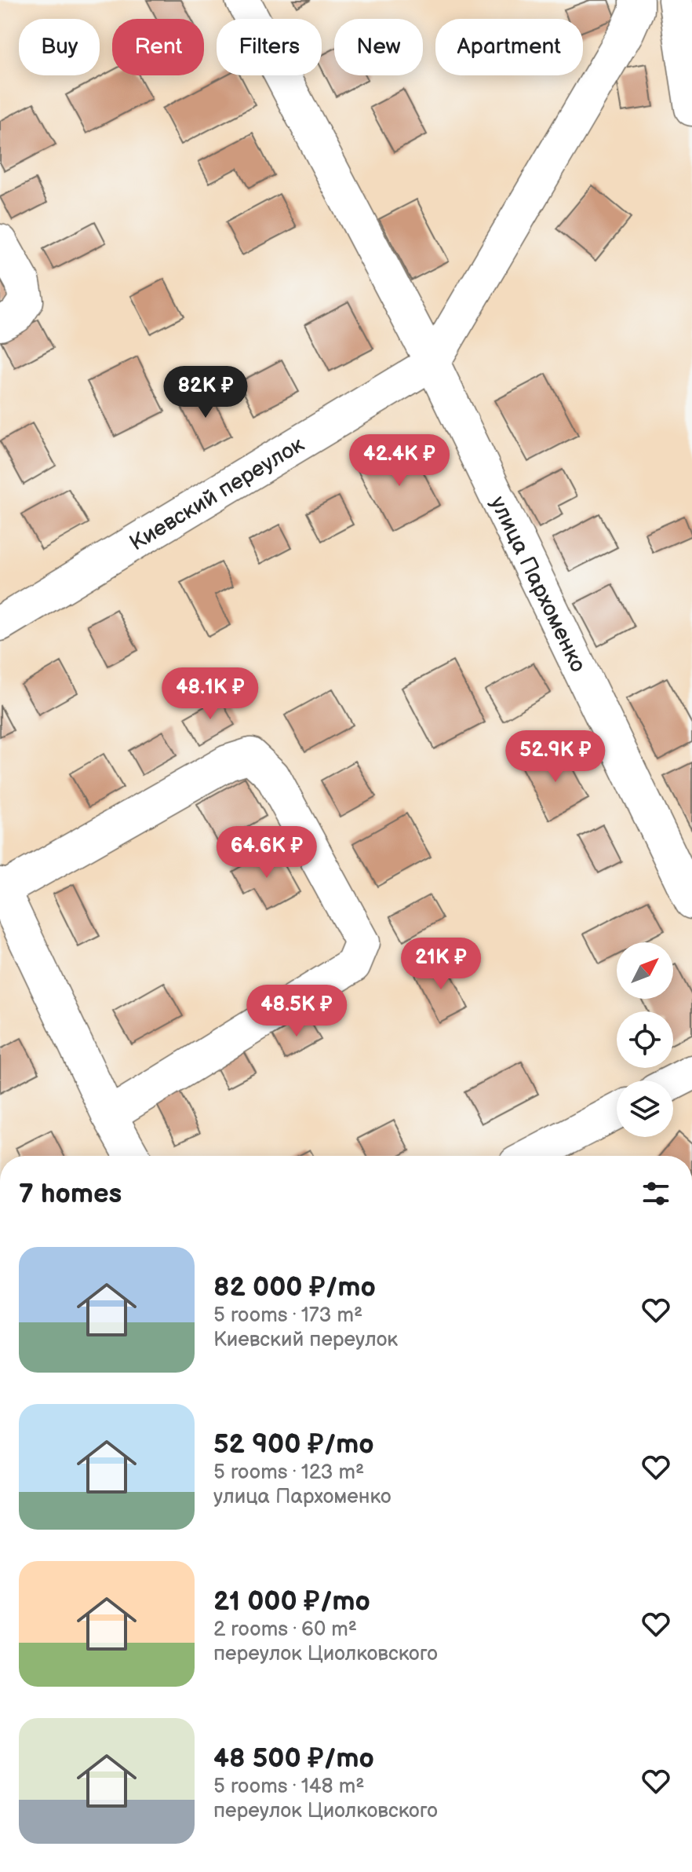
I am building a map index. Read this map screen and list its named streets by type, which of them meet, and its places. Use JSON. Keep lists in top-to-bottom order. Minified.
{"streets":{"street":["Киевский переулок","улица Пархоменко"]},"crossings":[["Киевский переулок","улица Пархоменко"]],"north":"top right","page":{"chip":["Buy","Rent","Filters","New","Apartment"],"price":["82K ₽","42.4K ₽","48.1K ₽","52.9K ₽","64.6K ₽","21K ₽","48.5K ₽"],"heading":"7 homes","list":[{"name":"82 000 ₽/mo","note":"5 rooms · 173 m² · Киевский переулок"},{"name":"52 900 ₽/mo","note":"5 rooms · 123 m² · улица Пархоменко"},{"name":"21 000 ₽/mo","note":"2 rooms · 60 m² · переулок Циолковского"},{"name":"48 500 ₽/mo","note":"5 rooms · 148 m² · переулок Циолковского"}]}}
